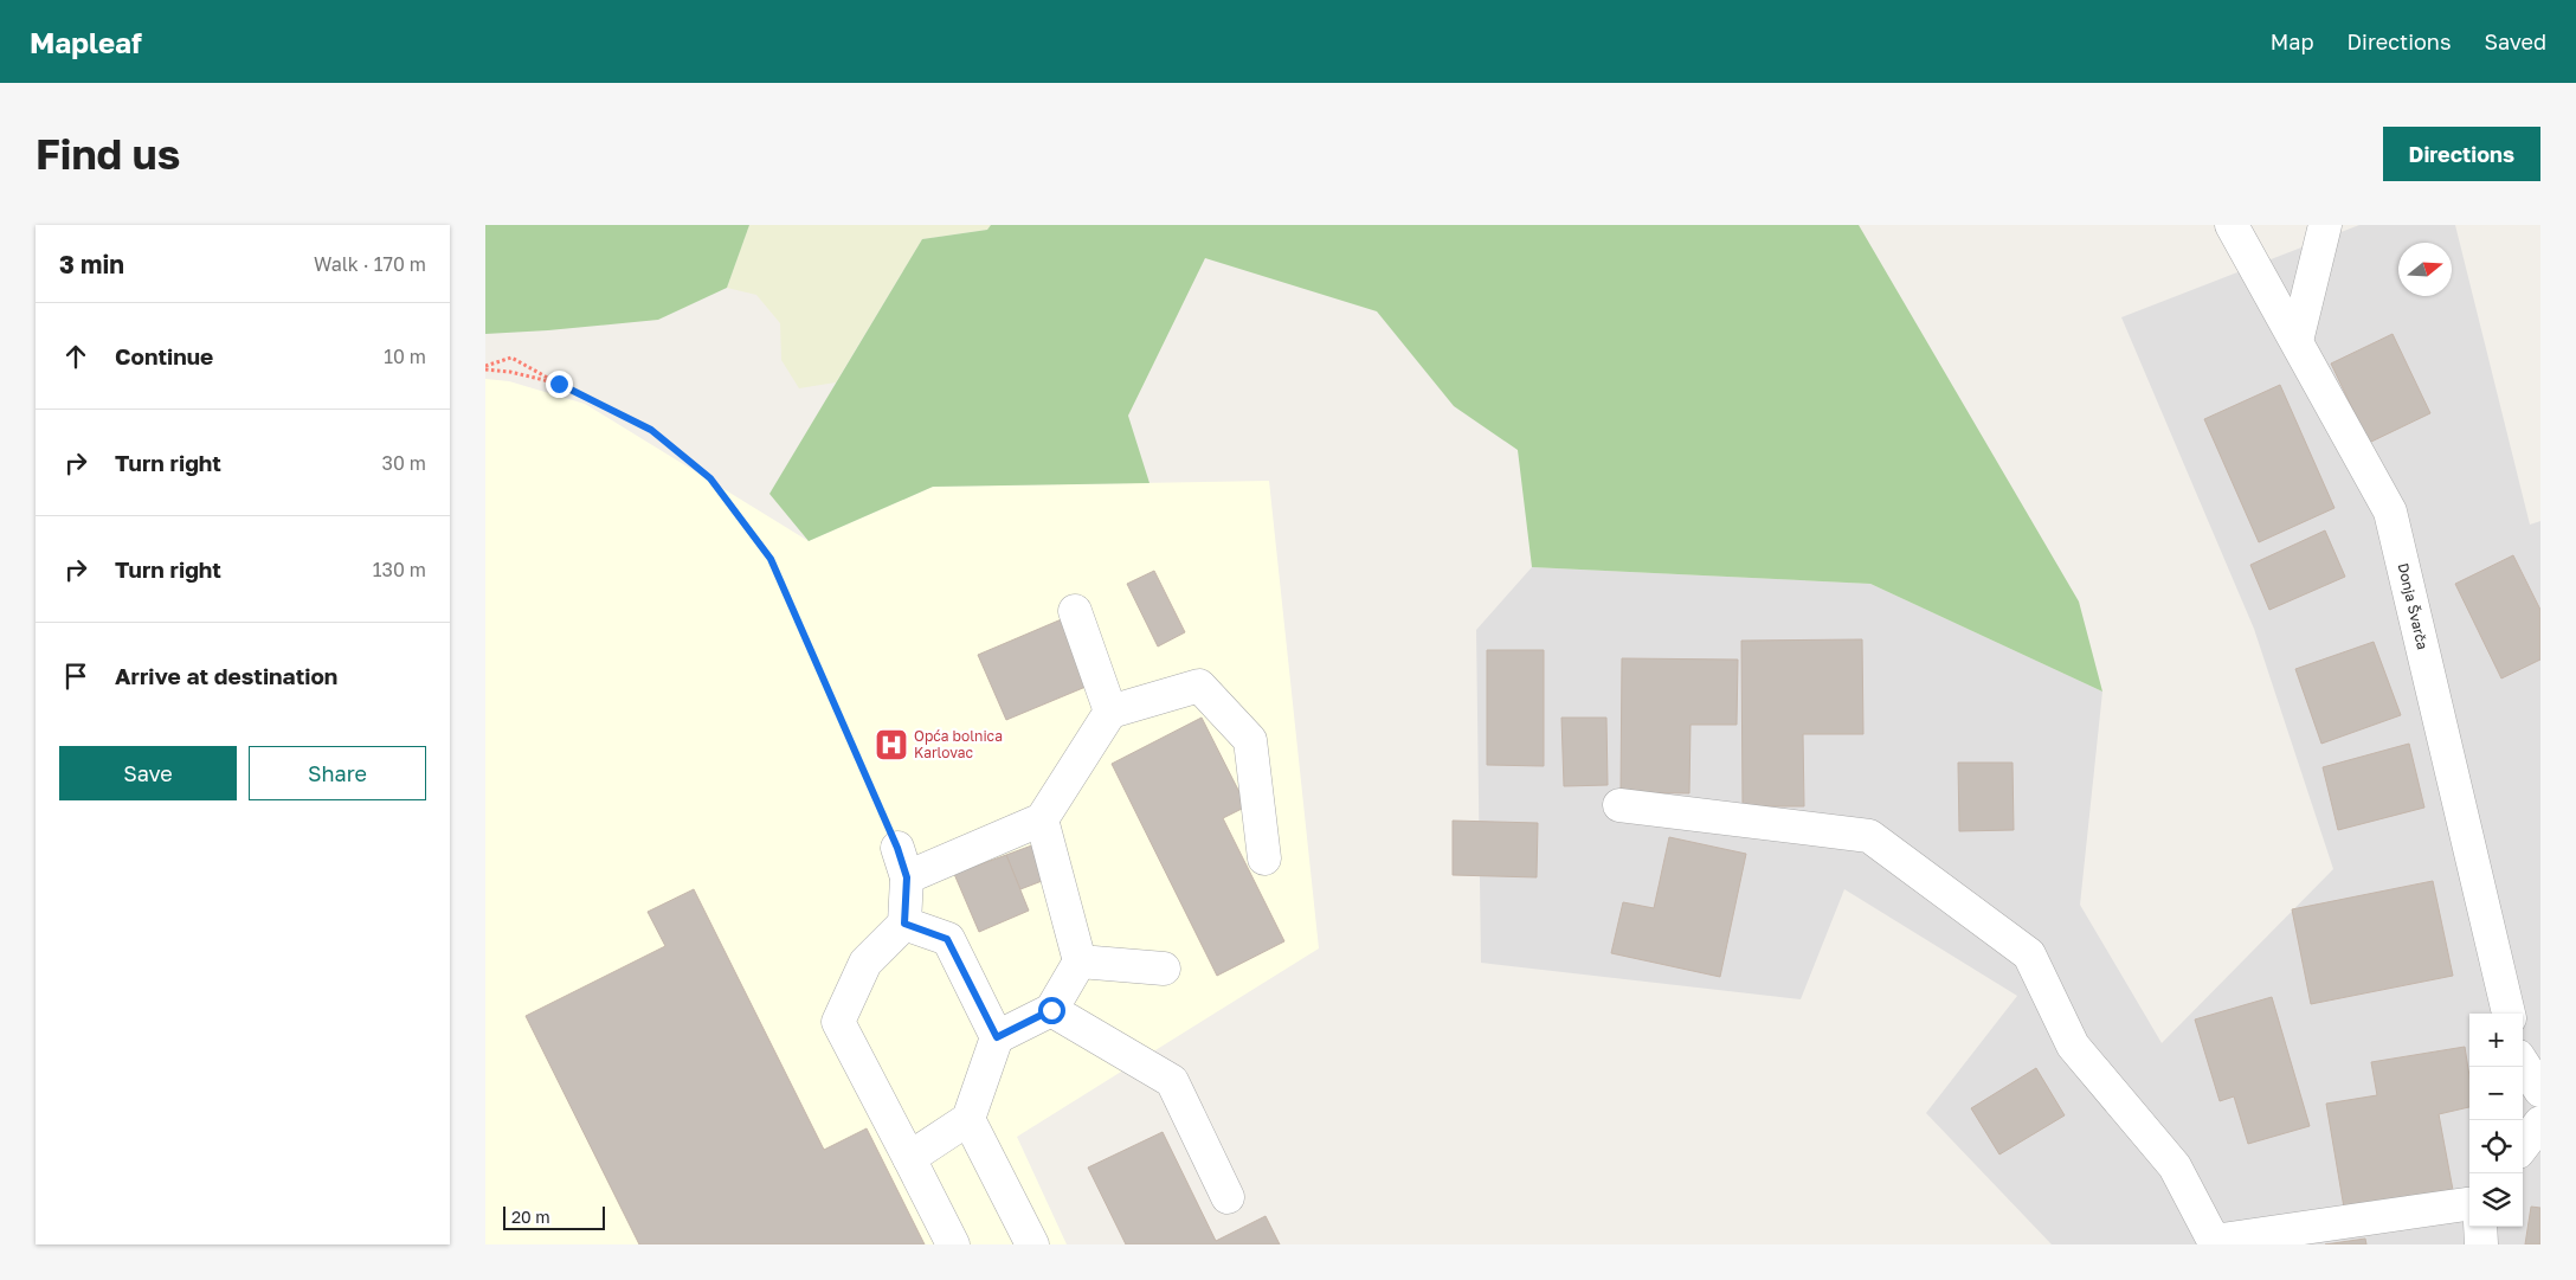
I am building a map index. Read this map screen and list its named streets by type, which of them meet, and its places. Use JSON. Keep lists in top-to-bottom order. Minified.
{"streets":{"street":["Donja Švarča"]},"places":{"hospital":["Opća bolnica Karlovac"]},"scale_bar":"20 m","north":"right","page":{"header":"Mapleaf","nav":["Map","Directions","Saved"],"buttons":["Directions",["Save","Share"]],"title":"Find us","heading":["3 min","Walk · 170 m"],"list":[["Continue","10 m"],["Turn right","30 m"],["Turn right","130 m"],"Arrive at destination"],"map_buttons":["+","−"],"scale":"20 m"}}
